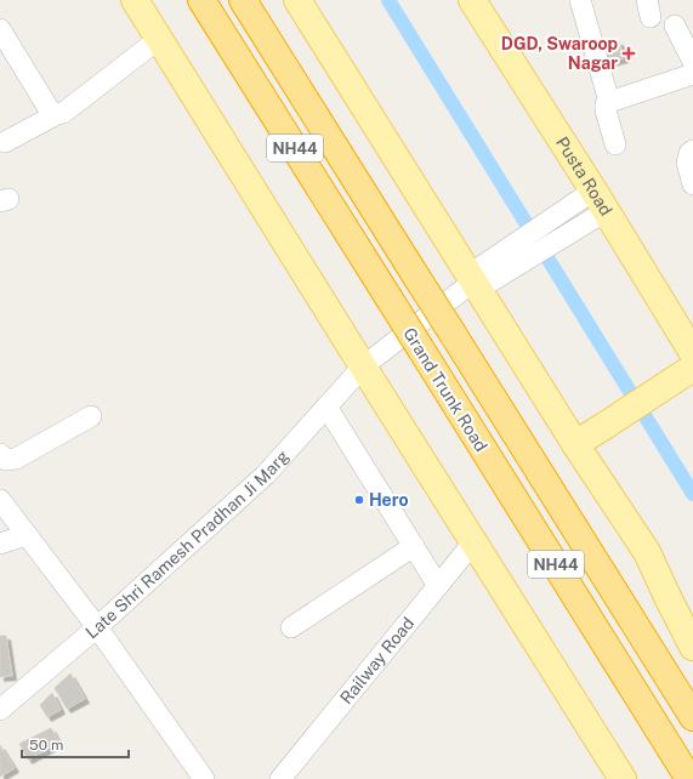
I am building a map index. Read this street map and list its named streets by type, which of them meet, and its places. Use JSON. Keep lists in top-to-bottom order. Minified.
{"streets":{"highway":["NH44","Grand Trunk Road"],"main road":["Pusta Road"],"street":["Late Shri Ramesh Pradhan Ji Marg","Railway Road"]},"places":{"health":["DGD, Swaroop Nagar"],"other":["Hero"]},"scale_bar":"50 m"}
